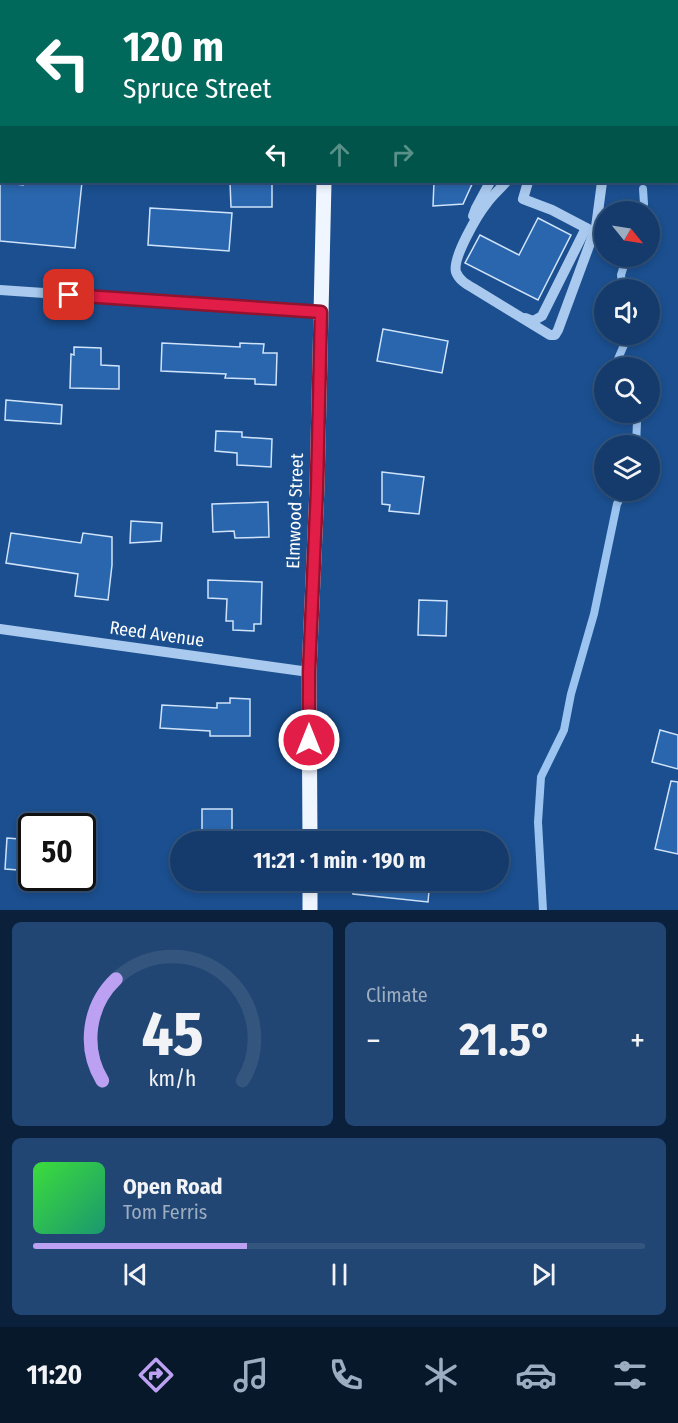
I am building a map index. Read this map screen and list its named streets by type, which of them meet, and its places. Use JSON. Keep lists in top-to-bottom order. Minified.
{"streets":{"main road":["Elmwood Street"],"street":["Reed Avenue"]},"crossings":[["Elmwood Street","Reed Avenue"]],"north":"bottom right","page":{"turn":["120 m","Spruce Street"],"limit":"50","trip":"11:21 · 1 min · 190 m","tile":"Climate","heat":["−","21.5°","+"],"song":["Open Road","Tom Ferris"],"tabs":"11:20","gauge":["45","km/h"]}}
